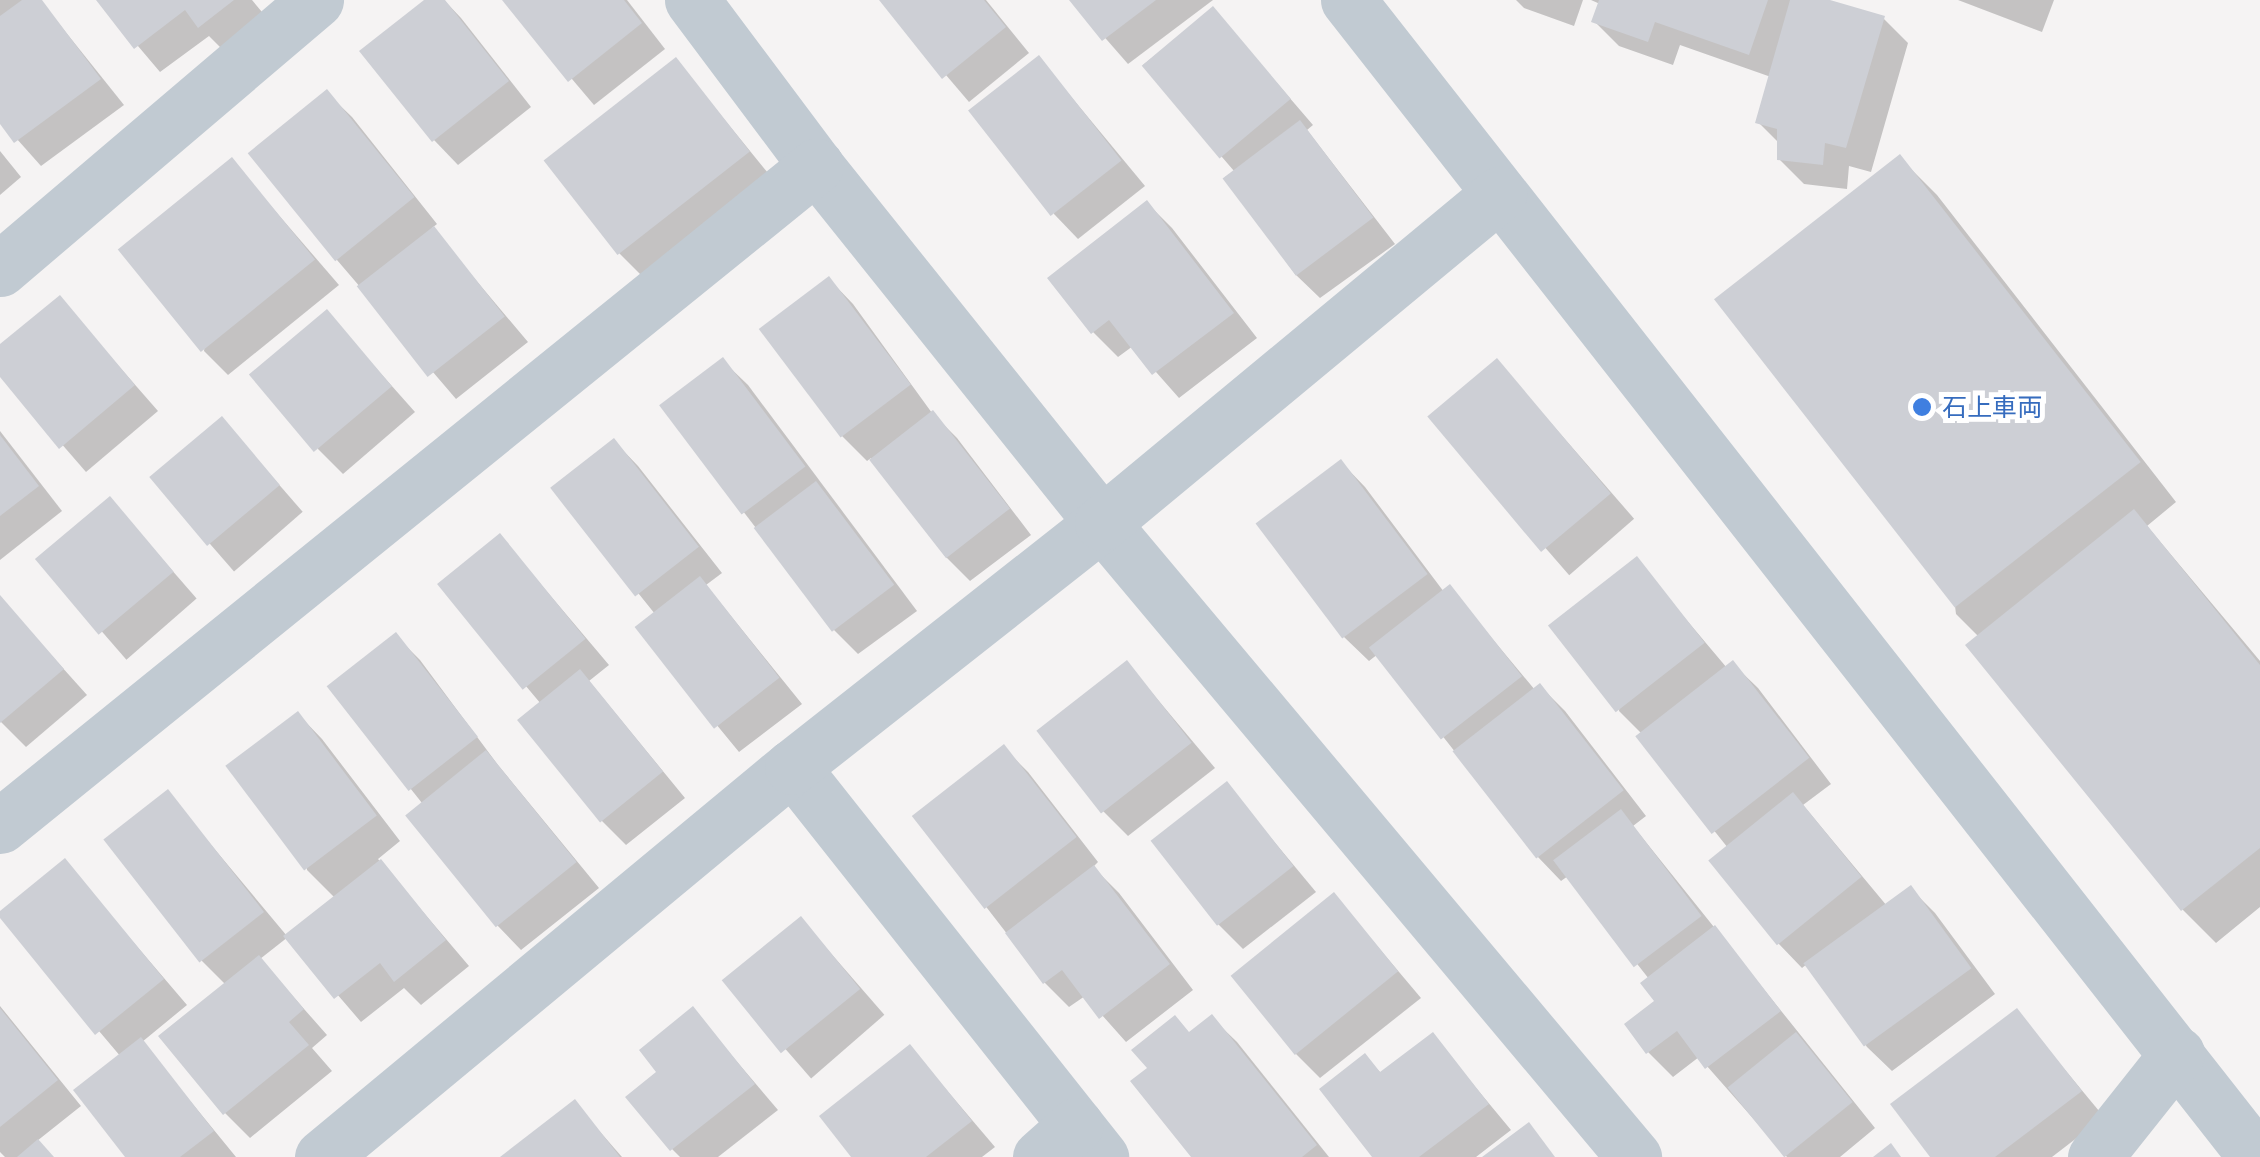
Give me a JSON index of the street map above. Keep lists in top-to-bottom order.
{
  "places": ["石上車両"]
}
